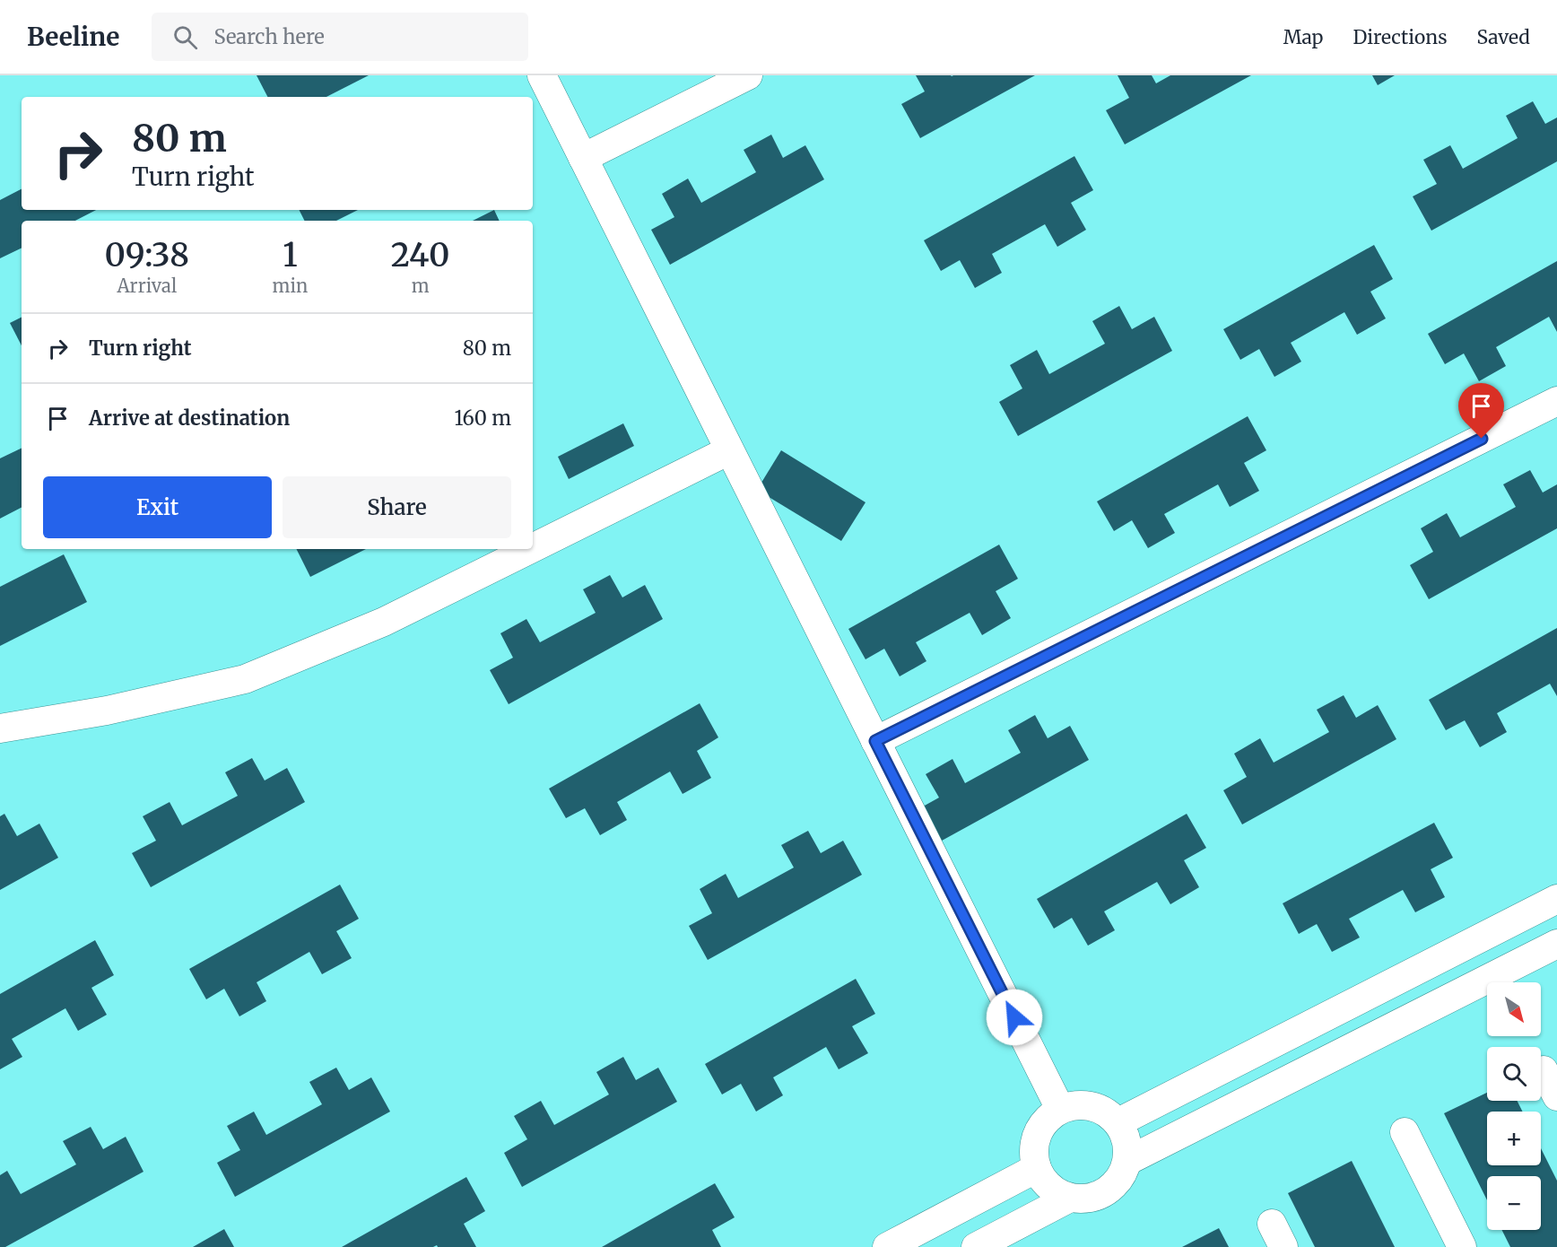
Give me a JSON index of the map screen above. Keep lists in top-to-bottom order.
{
  "north": "bottom right",
  "page": {
    "header": "Beeline",
    "search": "Search here",
    "nav": ["Map", "Directions", "Saved"],
    "turn": ["80 m", "Turn right"],
    "eta": [
      "09:38",
      "Arrival",
      "1",
      "min",
      "240",
      "m"
    ],
    "list": [
      {
        "name": "Turn right",
        "value": "80 m"
      },
      {
        "name": "Arrive at destination",
        "value": "160 m"
      }
    ],
    "buttons": ["Exit", "Share"],
    "map_buttons": ["+", "−"]
  }
}
